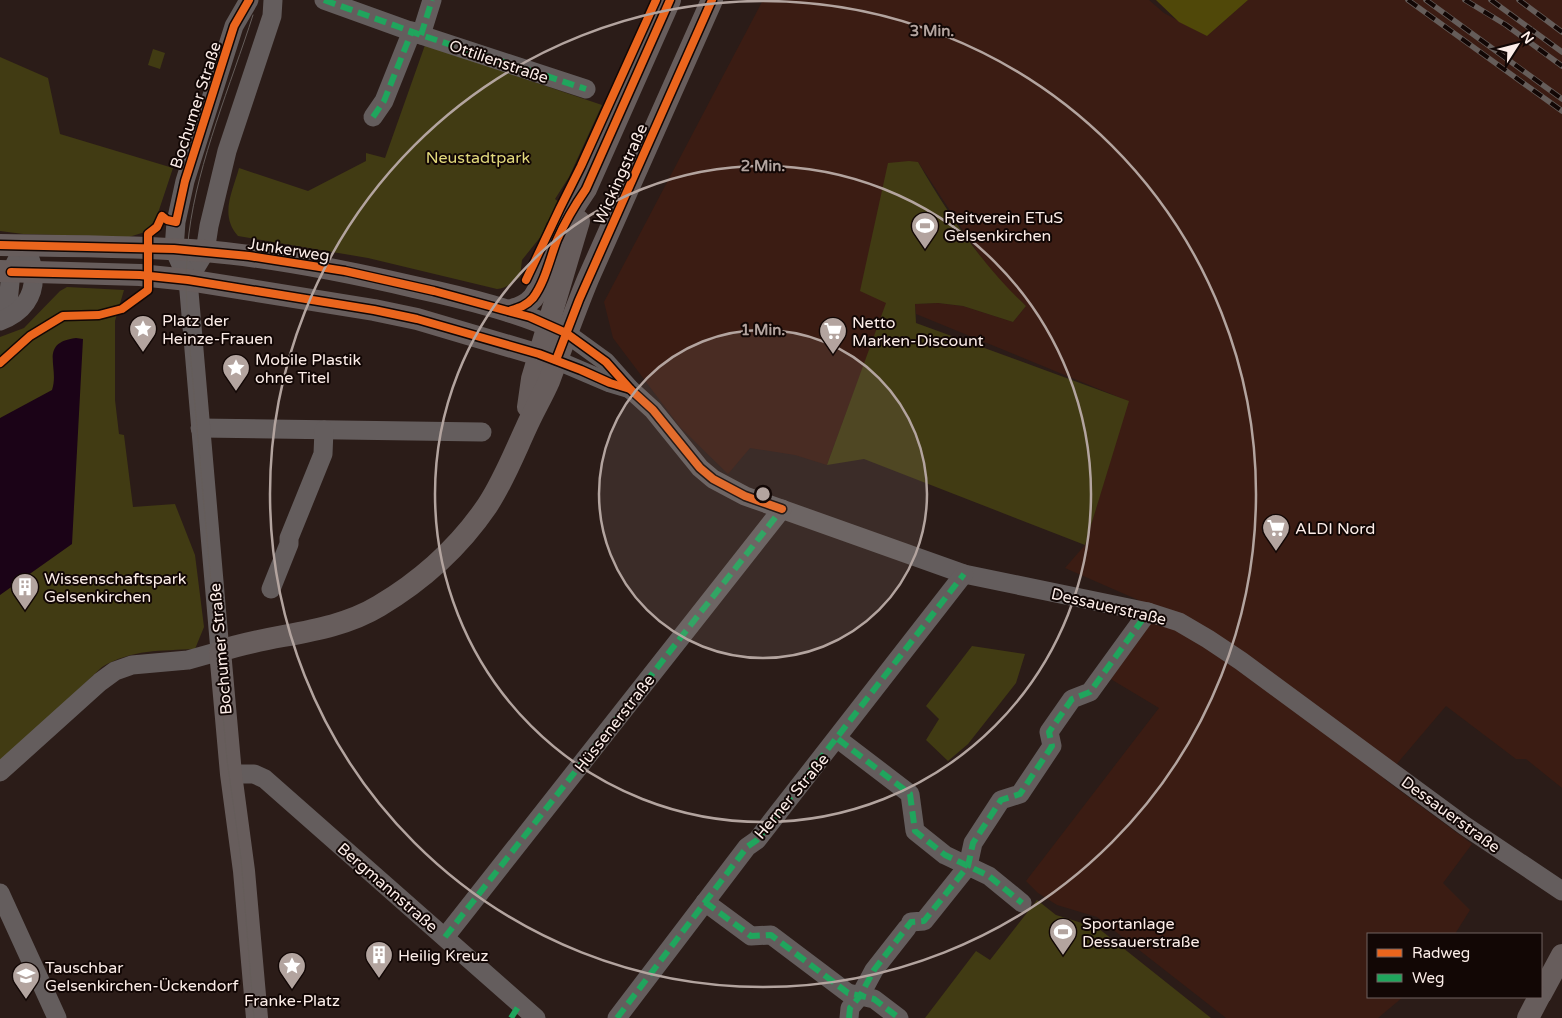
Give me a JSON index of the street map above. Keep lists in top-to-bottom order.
{
  "streets": {
    "main road": ["Bochumer Straße", "Wickingstraße", "Junkerweg"],
    "street": [
      "Ottilienstraße",
      "Dessauerstraße",
      "Hüssenerstraße",
      "Herner Straße",
      "Bergmannstraße"
    ]
  },
  "crossings": [
    ["Bochumer Straße", "Wickingstraße"],
    ["Bochumer Straße", "Junkerweg"],
    ["Bochumer Straße", "Bergmannstraße"],
    ["Wickingstraße", "Junkerweg"],
    ["Wickingstraße", "Dessauerstraße"],
    ["Junkerweg", "Dessauerstraße"],
    ["Dessauerstraße", "Hüssenerstraße"],
    ["Dessauerstraße", "Herner Straße"],
    ["Hüssenerstraße", "Bergmannstraße"]
  ],
  "parks": ["Neustadtpark"],
  "places": {
    "sports": ["Reitverein ETuS Gelsenkirchen", "Sportanlage Dessauerstraße"],
    "place": ["Platz der Heinze-Frauen", "Mobile Plastik ohne Titel", "Franke-Platz"],
    "supermarket": ["Netto Marken-Discount", "ALDI Nord"],
    "building": ["Wissenschaftspark Gelsenkirchen", "Heilig Kreuz"],
    "school or university": ["Tauschbar Gelsenkirchen-Ückendorf"]
  },
  "legend": ["Radweg", "Weg"],
  "north": "top right",
  "rings": ["3 Min.", "2 Min.", "1 Min."]
}
